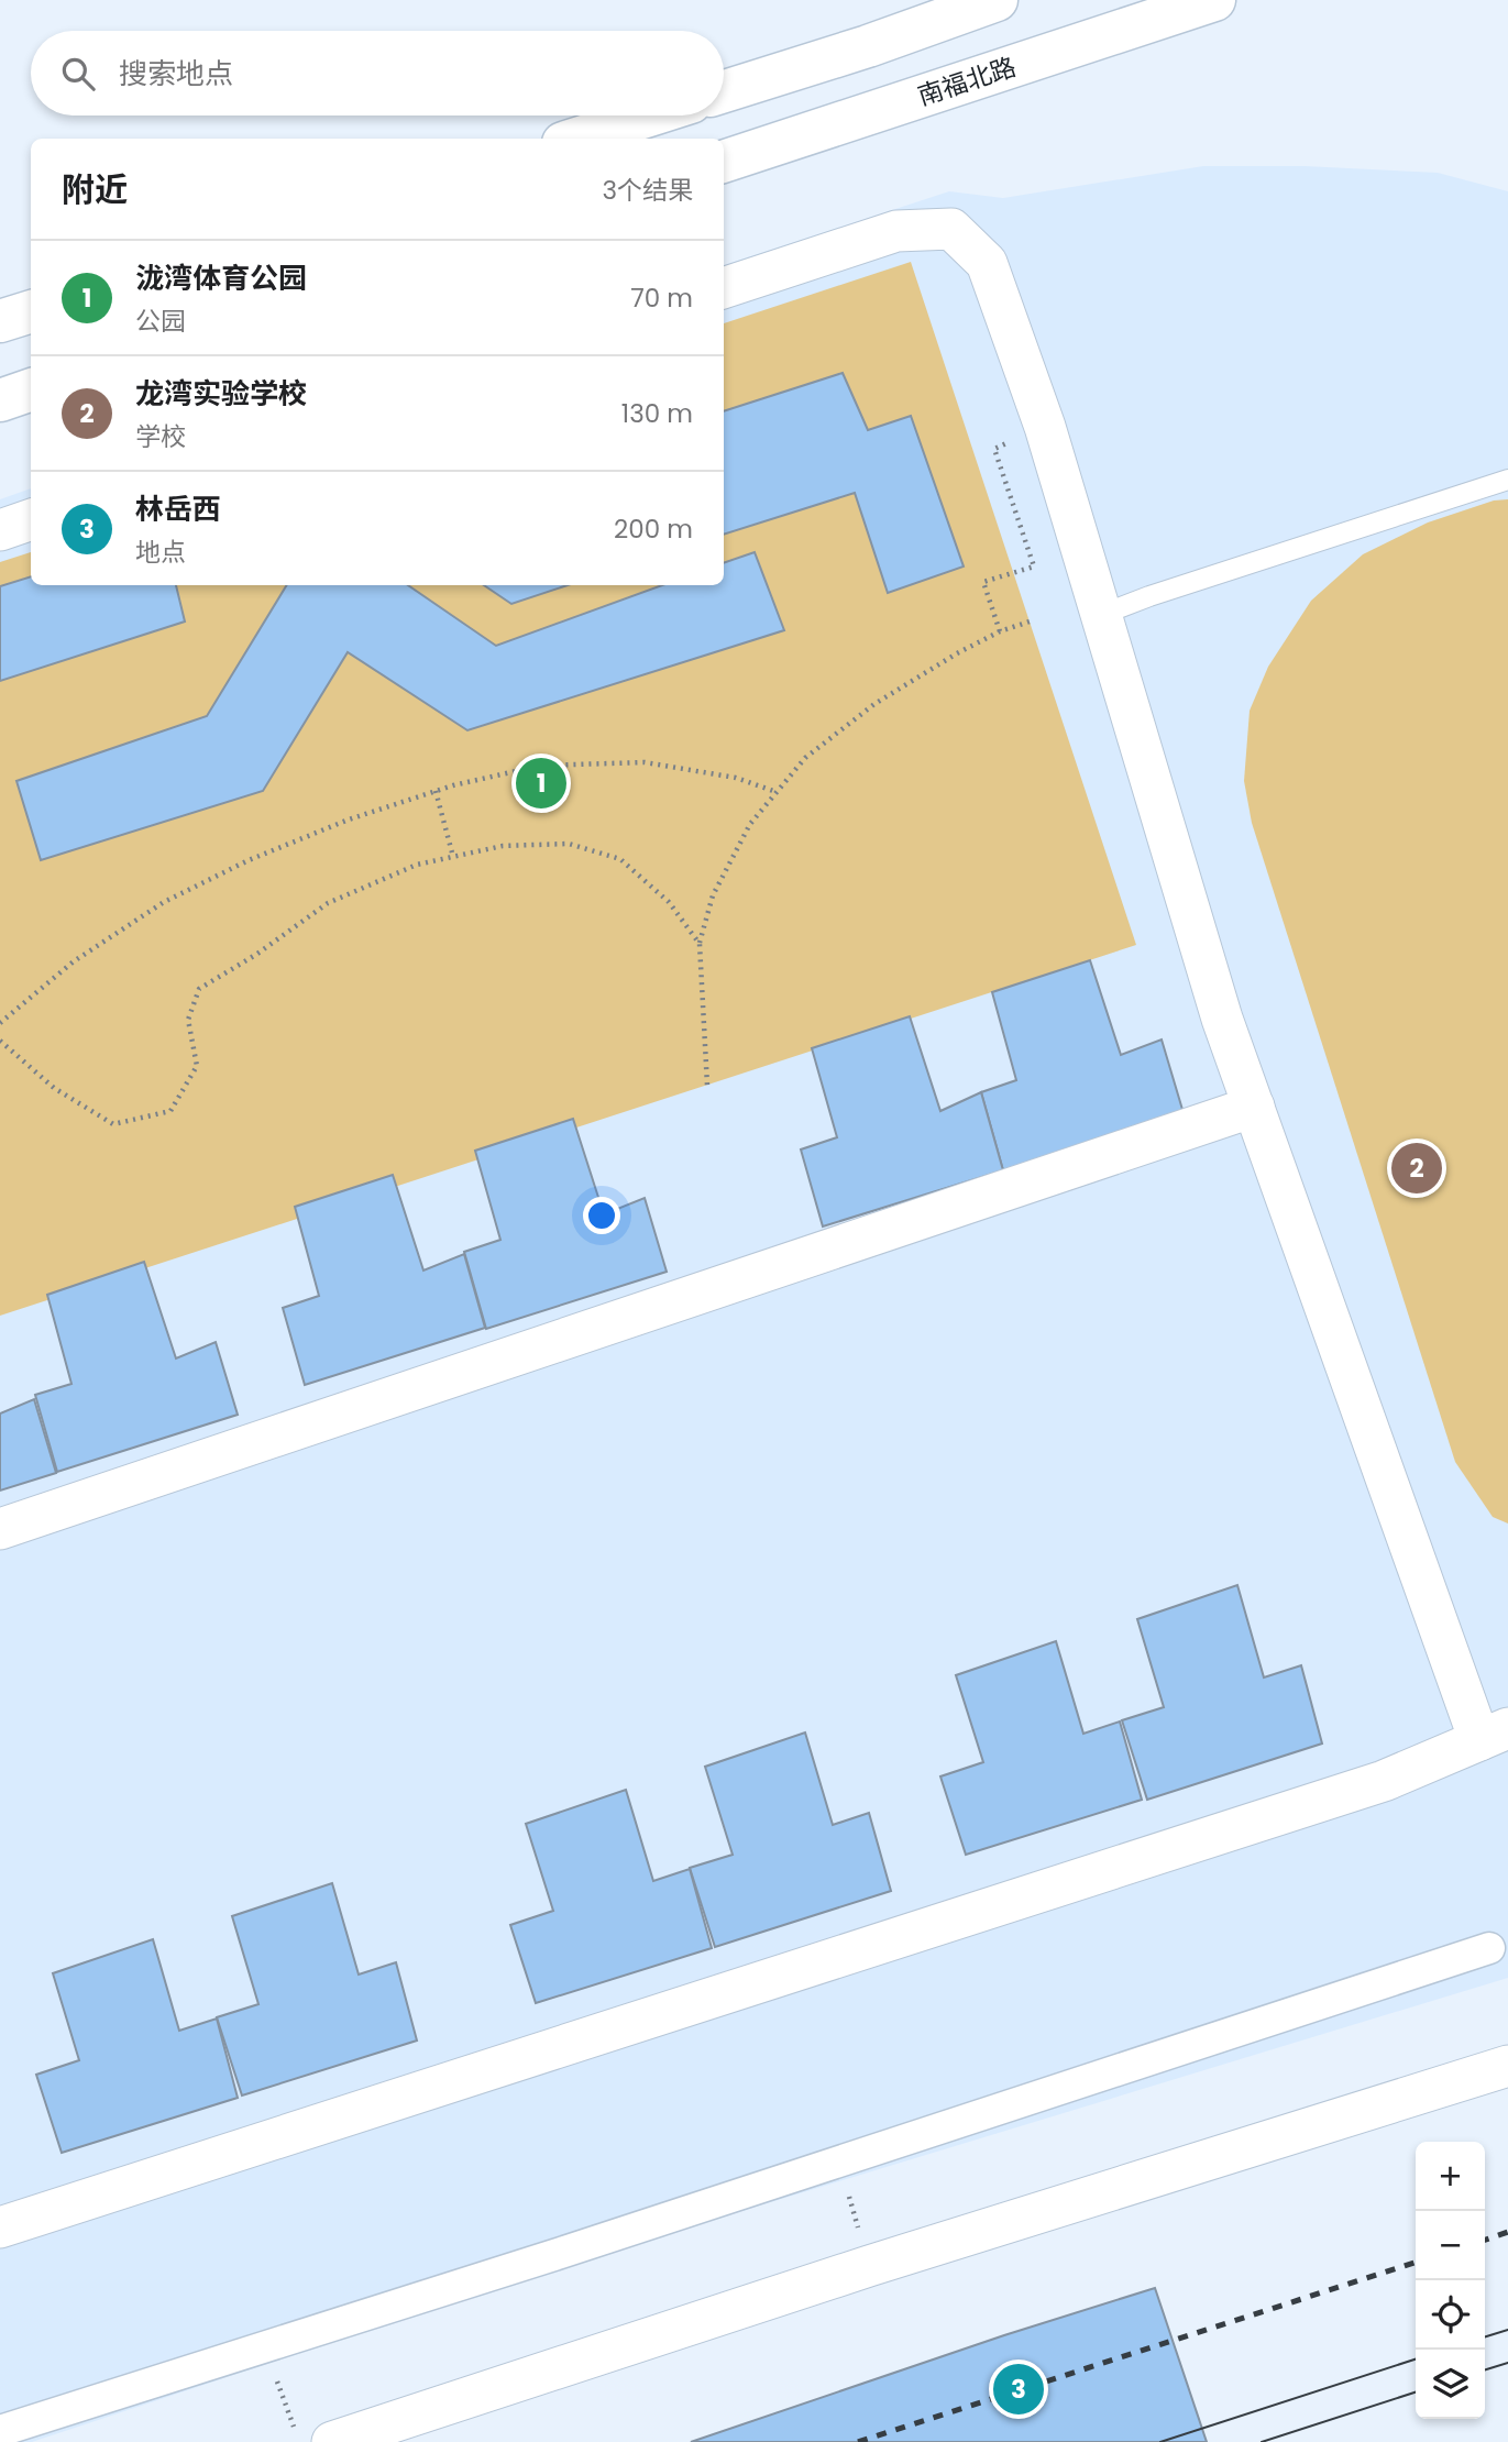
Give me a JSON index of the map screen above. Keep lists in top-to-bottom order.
{
  "streets": {
    "street": ["南福北路"]
  },
  "page": {
    "search": "搜索地点",
    "heading": ["附近", "3个结果"],
    "list": [
      {
        "mark": "1",
        "name": "泷湾体育公园",
        "note": "公园",
        "value": "70 m"
      },
      {
        "mark": "2",
        "name": "龙湾实验学校",
        "note": "学校",
        "value": "130 m"
      },
      {
        "mark": "3",
        "name": "林岳西",
        "note": "地点",
        "value": "200 m"
      }
    ],
    "pins": ["1", "2", "3"],
    "map_buttons": ["+", "−"]
  }
}
